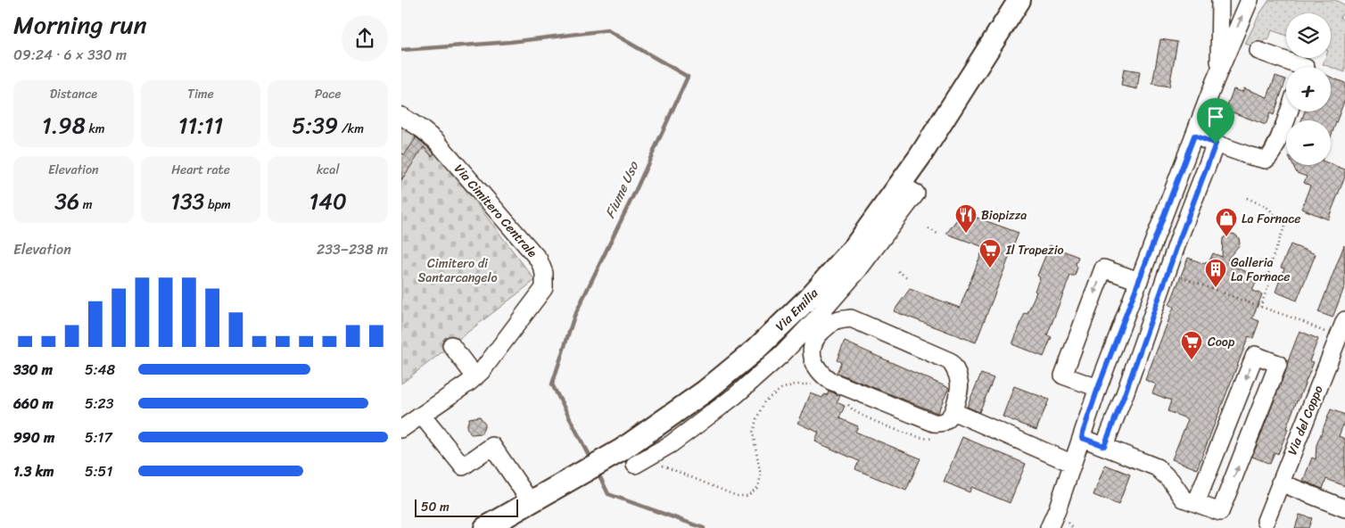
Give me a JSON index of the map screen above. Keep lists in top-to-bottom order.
{
  "streets": {
    "main road": ["Via Emilia"],
    "street": ["Via Cimitero Centrale", "Via del Coppo"]
  },
  "water": ["Fiume Uso"],
  "parks": ["Cimitero di Santarcangelo"],
  "places": {
    "restaurant": ["Biopizza"],
    "shop": ["La Fornace"],
    "supermarket": ["Il Trapezio", "Coop"],
    "building": ["Galleria La Fornace"]
  },
  "scale_bar": "50 m",
  "page": {
    "heading": ["Morning run", "09:24 · 6 × 330 m"],
    "map_buttons": ["+", "−"],
    "stats": [
      ["Distance", "1.98 km"],
      ["Time", "11:11"],
      ["Pace", "5:39 /km"],
      ["Elevation", "36 m"],
      ["Heart rate", "133 bpm"],
      ["kcal", "140"]
    ],
    "chart": ["Elevation", "233–238 m"],
    "list": [
      {
        "name": "330 m",
        "note": "5:48"
      },
      {
        "name": "660 m",
        "note": "5:23"
      },
      {
        "name": "990 m",
        "note": "5:17"
      },
      {
        "name": "1.3 km",
        "note": "5:51"
      }
    ],
    "scale": "50 m"
  }
}
